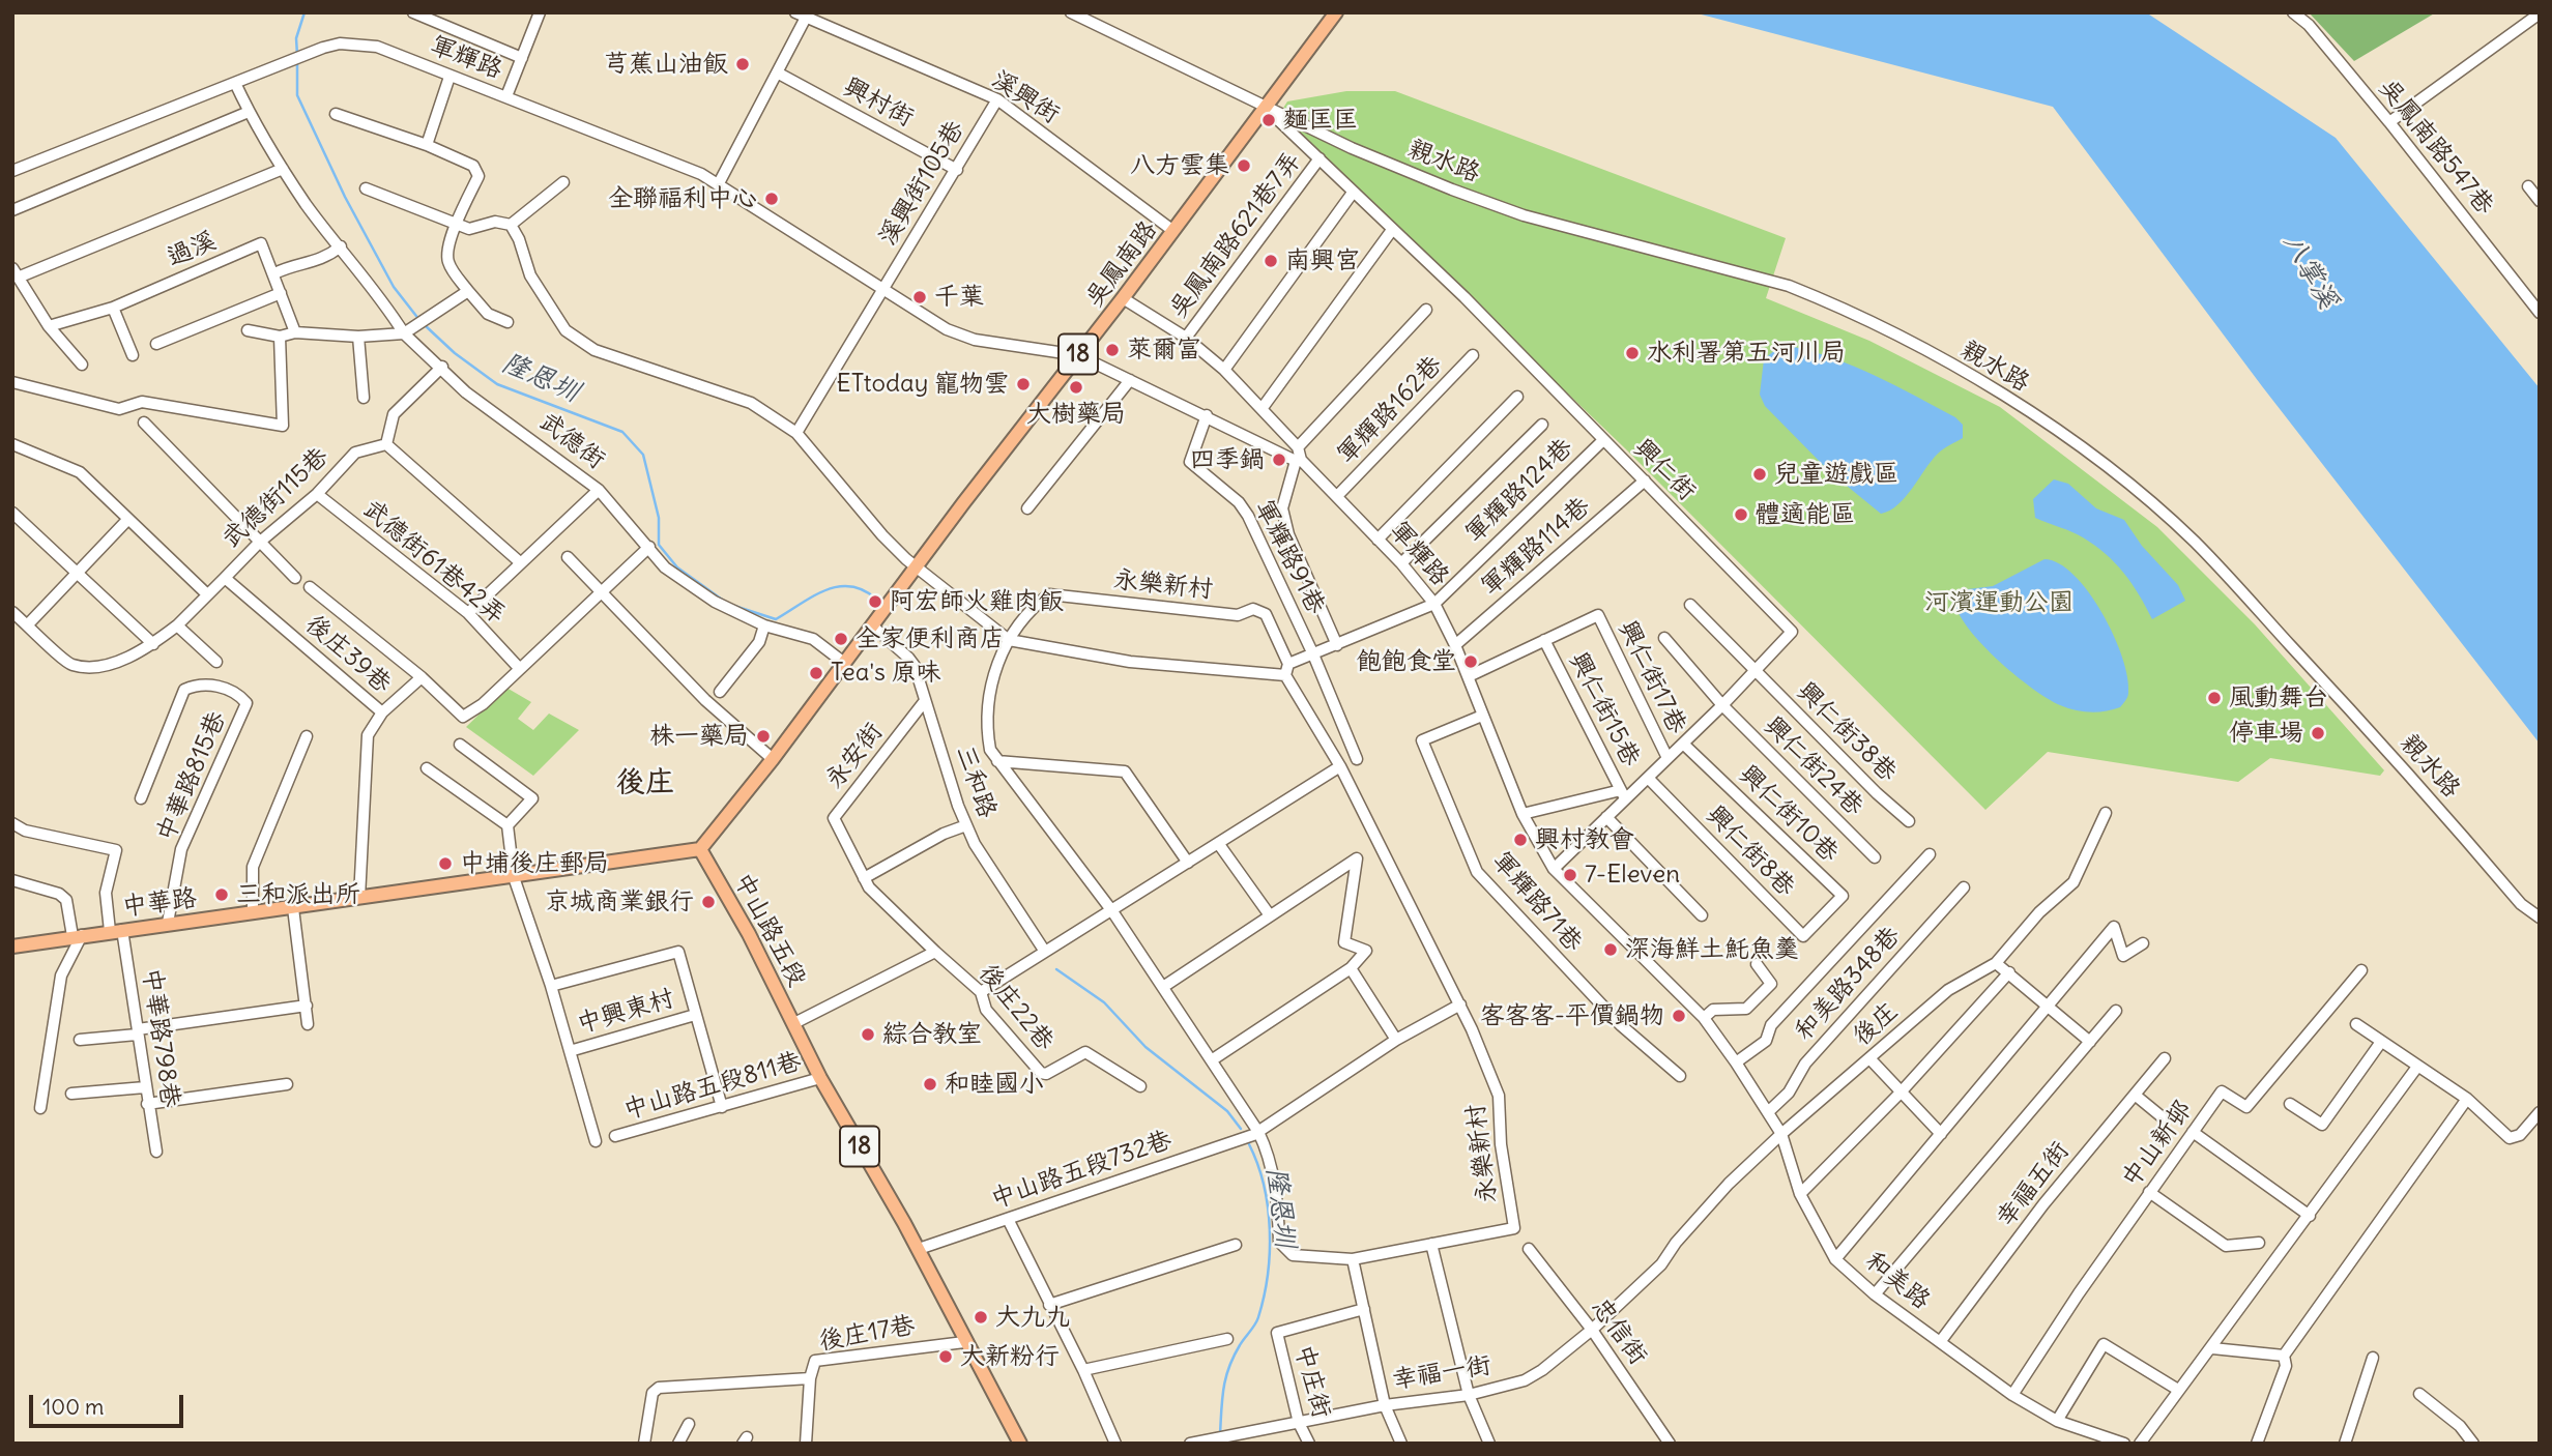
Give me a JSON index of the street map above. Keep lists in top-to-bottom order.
{
  "streets": {
    "main road": [
      "吳鳳南路",
      "18",
      "中華路",
      "中山路五段"
    ],
    "street": [
      "軍輝路",
      "溪興街",
      "興村街",
      "吳鳳南路547巷",
      "親水路",
      "溪興街105巷",
      "吳鳳南路621巷7弄",
      "過溪",
      "軍輝路162巷",
      "武德街",
      "興仁街",
      "軍輝路124巷",
      "武德街115巷",
      "軍輝路114巷",
      "軍輝路91巷",
      "武德街61巷42弄",
      "永樂新村",
      "後庄39巷",
      "興仁街17巷",
      "興仁街15巷",
      "興仁街38巷",
      "永安街",
      "興仁街24巷",
      "中華路815巷",
      "三和路",
      "興仁街10巷",
      "興仁街8巷",
      "軍輝路71巷",
      "和美路348巷",
      "後庄22巷",
      "中興東村",
      "後庄",
      "中華路798巷",
      "中山路五段811巷",
      "中山新邨",
      "中山路五段732巷",
      "幸福五街",
      "和美路",
      "忠信街",
      "後庄17巷",
      "幸福一街",
      "中庄街"
    ]
  },
  "crossings": [
    ["軍輝路", "溪興街105巷"],
    ["軍輝路", "吳鳳南路"],
    ["軍輝路", "軍輝路162巷"],
    ["軍輝路", "武德街"],
    ["軍輝路", "興仁街"],
    ["軍輝路", "軍輝路124巷"],
    ["軍輝路", "軍輝路114巷"],
    ["軍輝路", "軍輝路91巷"],
    ["軍輝路", "軍輝路71巷"],
    ["軍輝路", "和美路348巷"],
    ["軍輝路", "和美路"],
    ["溪興街", "溪興街105巷"],
    ["溪興街", "吳鳳南路"],
    ["興村街", "溪興街105巷"],
    ["親水路", "吳鳳南路"],
    ["親水路", "18"],
    ["親水路", "興仁街"],
    ["吳鳳南路621巷7弄", "興仁街"],
    ["過溪", "武德街"],
    ["吳鳳南路", "18"],
    ["吳鳳南路", "興仁街"],
    ["18", "武德街"],
    ["18", "興仁街"],
    ["18", "三和路"],
    ["18", "中華路"],
    ["18", "中山路五段"],
    ["興仁街", "軍輝路124巷"],
    ["興仁街", "軍輝路114巷"],
    ["興仁街", "興仁街17巷"],
    ["興仁街", "興仁街15巷"],
    ["興仁街", "興仁街38巷"],
    ["興仁街", "興仁街24巷"],
    ["興仁街", "興仁街10巷"],
    ["興仁街", "興仁街8巷"],
    ["軍輝路124巷", "軍輝路91巷"],
    ["武德街115巷", "武德街61巷42弄"],
    ["武德街115巷", "後庄39巷"],
    ["軍輝路91巷", "永樂新村"],
    ["武德街61巷42弄", "後庄39巷"],
    ["永樂新村", "中山路五段732巷"],
    ["後庄39巷", "中華路"],
    ["興仁街17巷", "興仁街15巷"],
    ["永安街", "三和路"],
    ["永安街", "後庄22巷"],
    ["中華路815巷", "中華路"],
    ["興仁街10巷", "興仁街8巷"],
    ["中華路", "中山路五段"],
    ["中華路", "中興東村"],
    ["中華路", "中華路798巷"],
    ["中山路五段", "中山路五段811巷"],
    ["中山路五段", "中山路五段732巷"],
    ["中山路五段", "後庄17巷"],
    ["和美路348巷", "和美路"],
    ["後庄", "和美路"],
    ["後庄", "幸福一街"],
    ["中山新邨", "和美路"],
    ["幸福五街", "和美路"],
    ["忠信街", "幸福一街"],
    ["幸福一街", "中庄街"]
  ],
  "districts": ["後庄"],
  "water": ["八掌溪", "隆恩圳"],
  "parks": ["河濱運動公園"],
  "places": [
    "芎蕉山油飯",
    "麵匡匡",
    "八方雲集",
    "全聯福利中心",
    "南興宮",
    "千葉",
    "萊爾富",
    "水利署第五河川局",
    "ETtoday 寵物雲",
    "大樹藥局",
    "四季鍋",
    "兒童遊戲區",
    "體適能區",
    "阿宏師火雞肉飯",
    "全家便利商店",
    "飽飽食堂",
    "Tea's 原味",
    "風動舞台",
    "停車場",
    "株一藥局",
    "興村教會",
    "中埔後庄郵局",
    "7-Eleven",
    "三和派出所",
    "京城商業銀行",
    "深海鮮土魠魚羹",
    "客客客-平價鍋物",
    "綜合教室",
    "和睦國小",
    "大九九",
    "大新粉行"
  ],
  "scale_bar": "100 m"
}
